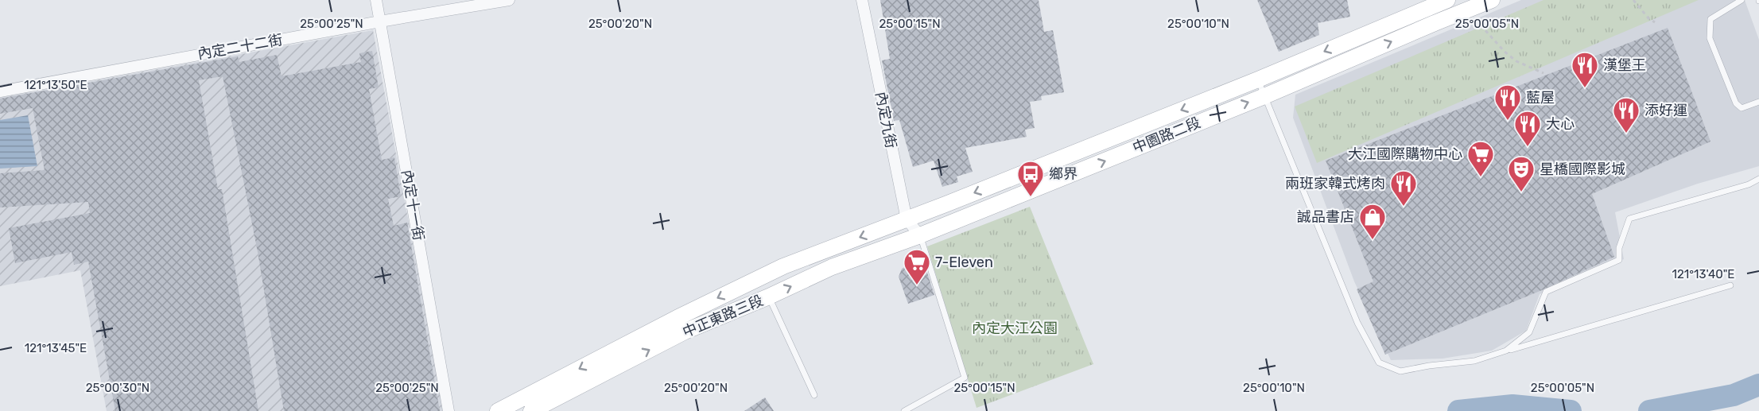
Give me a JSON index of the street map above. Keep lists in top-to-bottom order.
{
  "streets": {
    "main road": ["中園路二段", "中正東路三段"],
    "street": ["內定二十二街", "內定九街", "內定十一街"]
  },
  "crossings": [
    ["內定二十二街", "內定十一街"],
    ["內定九街", "中園路二段"],
    ["內定九街", "中正東路三段"],
    ["中園路二段", "中正東路三段"]
  ],
  "one_way": ["中正東路三段"],
  "parks": ["內定大江公園"],
  "places": {
    "restaurant": [
      "漢堡王",
      "藍屋",
      "添好運",
      "大心",
      "兩班家韓式烤肉"
    ],
    "supermarket": ["大江國際購物中心", "7-Eleven"],
    "theatre": ["星橋國際影城"],
    "bus stop": ["鄉界"],
    "shop": ["誠品書店"]
  },
  "coordinates": [
    "25°00'10\"N",
    "25°00'25\"N",
    "25°00'20\"N",
    "25°00'15\"N",
    "25°00'05\"N",
    "121°13'50\"E",
    "121°13'40\"E",
    "121°13'45\"E",
    "25°00'30\"N"
  ]
}
